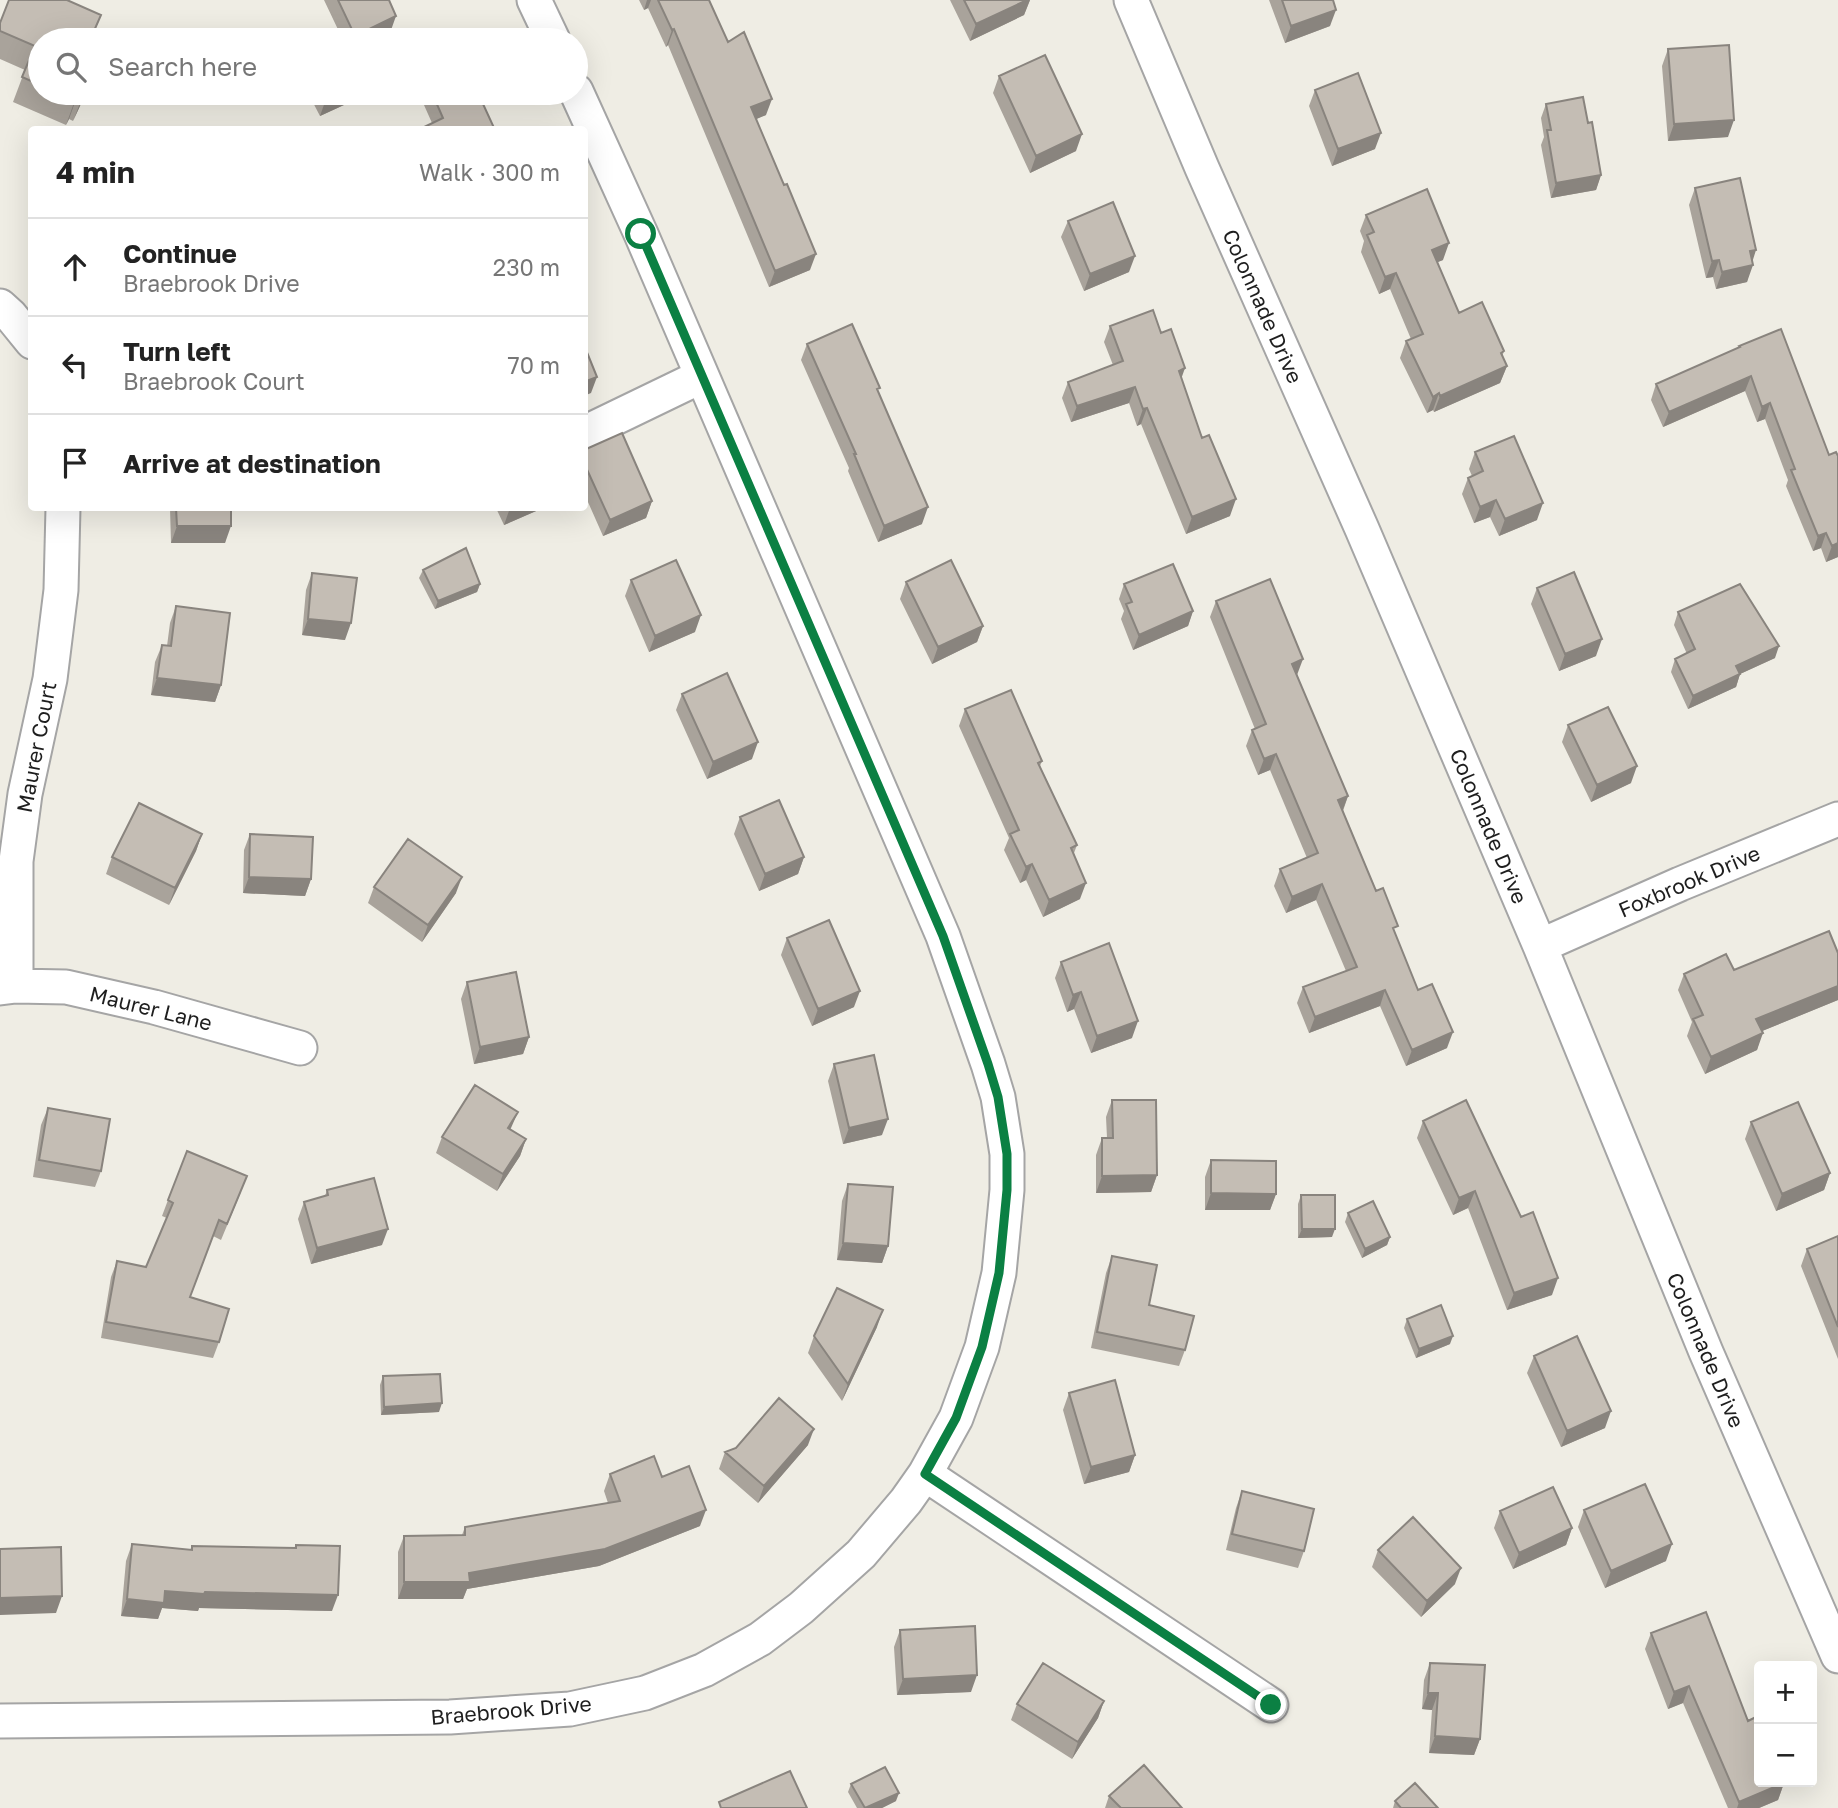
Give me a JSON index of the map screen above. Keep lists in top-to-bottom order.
{
  "streets": {
    "street": [
      "Colonnade Drive",
      "Maurer Court",
      "Foxbrook Drive",
      "Maurer Lane",
      "Braebrook Drive"
    ]
  },
  "crossings": [
    ["Colonnade Drive", "Foxbrook Drive"],
    ["Maurer Court", "Maurer Lane"]
  ],
  "page": {
    "search": "Search here",
    "heading": ["4 min", "Walk · 300 m"],
    "list": [
      ["Continue", "Braebrook Drive", "230 m"],
      ["Turn left", "Braebrook Court", "70 m"],
      "Arrive at destination"
    ],
    "map_buttons": ["+", "−"]
  }
}
